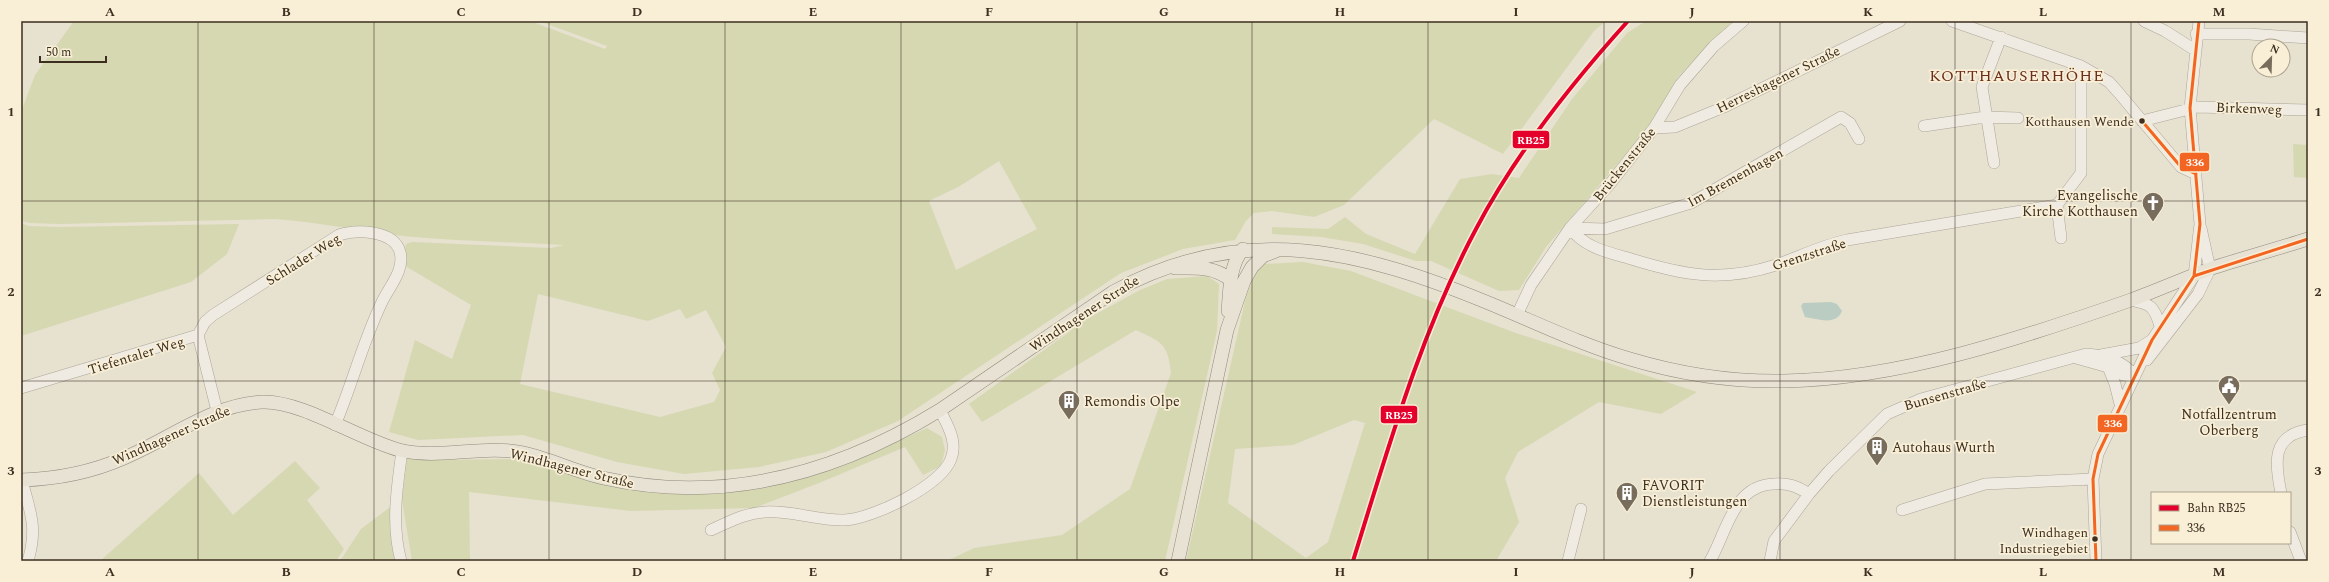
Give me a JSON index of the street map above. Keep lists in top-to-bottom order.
{
  "streets": {
    "main road": ["Windhagener Straße"],
    "street": [
      "Herreshagener Straße",
      "Birkenweg",
      "Brückenstraße",
      "Im Bremenhagen",
      "Grenzstraße",
      "Schlader Weg",
      "Tiefentaler Weg",
      "Bunsenstraße"
    ]
  },
  "crossings": [
    ["Herreshagener Straße", "Brückenstraße"],
    ["Brückenstraße", "Im Bremenhagen"],
    ["Brückenstraße", "Grenzstraße"],
    ["Im Bremenhagen", "Grenzstraße"],
    ["Schlader Weg", "Windhagener Straße"],
    ["Schlader Weg", "Tiefentaler Weg"],
    ["Windhagener Straße", "Tiefentaler Weg"]
  ],
  "districts": ["KOTTHAUSERHÖHE"],
  "places": {
    "other": ["Kotthausen Wende", "Windhagen Industriegebiet"],
    "church": ["Evangelische Kirche Kotthausen"],
    "public building": ["Notfallzentrum Oberberg"],
    "building": ["Remondis Olpe", "Autohaus Wurth", "FAVORIT Dienstleistungen"]
  },
  "lines": ["rail line RB25", "transit line 336"],
  "legend": ["Bahn RB25", "336"],
  "scale_bar": "50 m",
  "north": "top right",
  "grid": {
    "columns": [
      "A",
      "B",
      "C",
      "D",
      "E",
      "F",
      "G",
      "H",
      "I",
      "J",
      "K",
      "L",
      "M"
    ],
    "rows": ["1", "2", "3"]
  }
}
